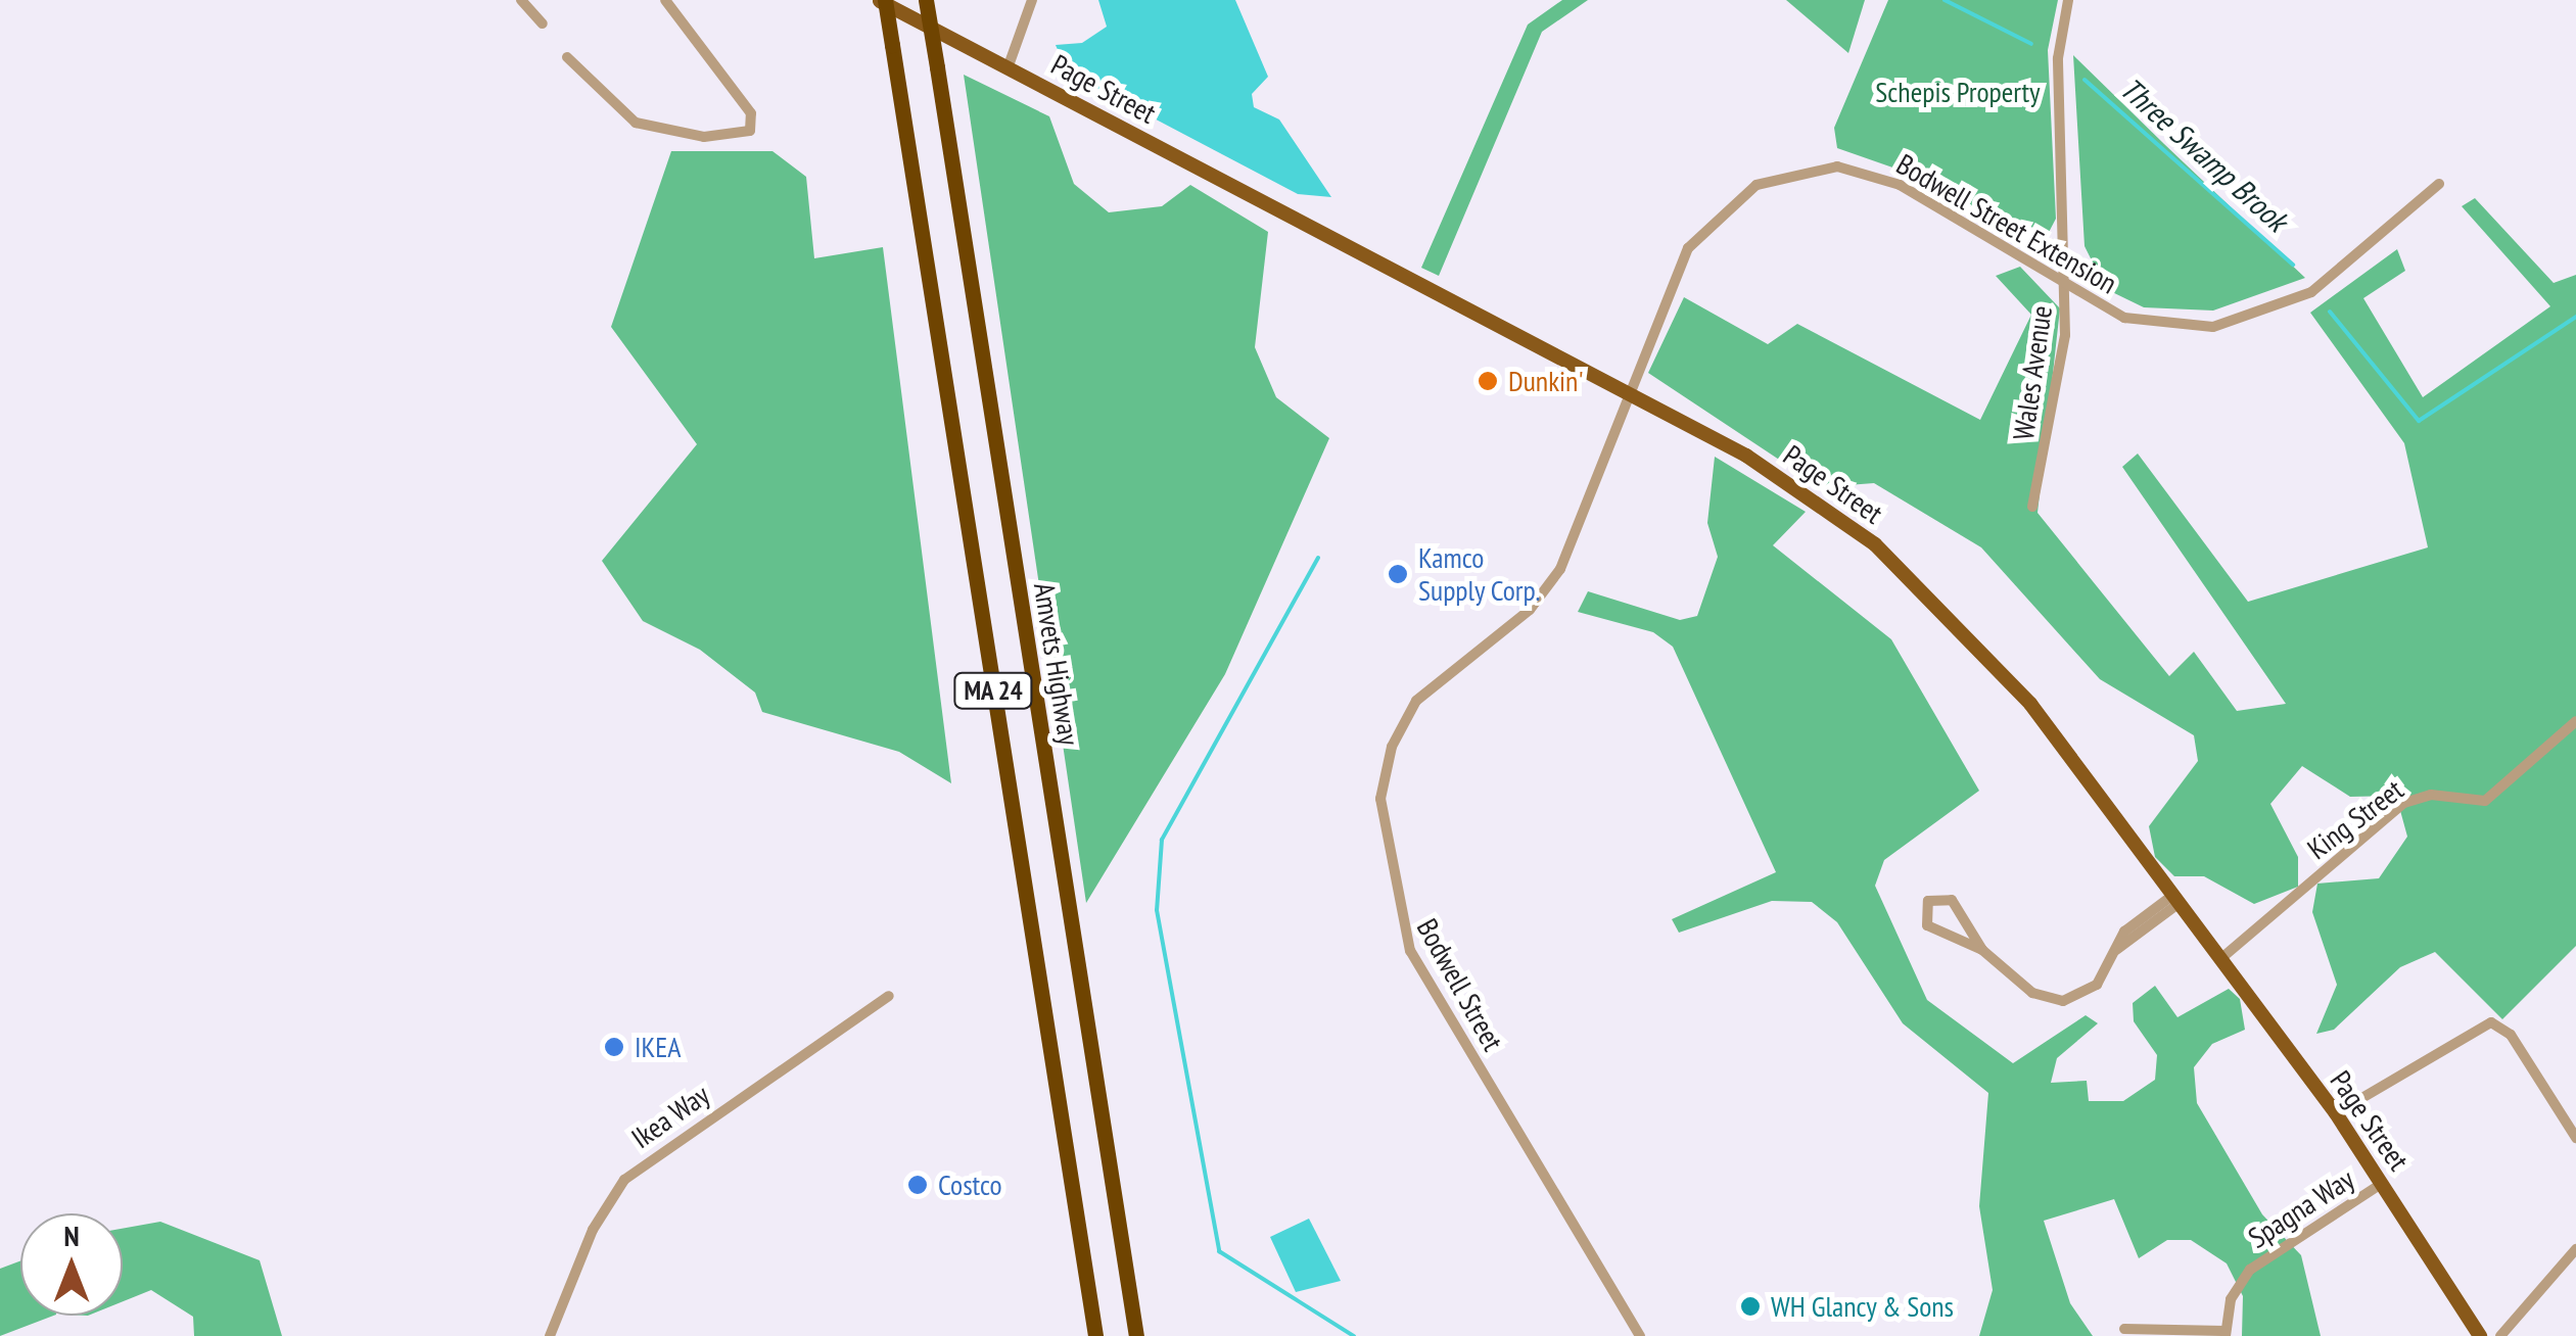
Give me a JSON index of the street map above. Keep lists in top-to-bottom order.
{
  "streets": {
    "highway": ["Amvets Highway", "MA 24"],
    "main road": ["Page Street"],
    "street": [
      "Bodwell Street Extension",
      "Wales Avenue",
      "King Street",
      "Bodwell Street",
      "Ikea Way",
      "Spagna Way"
    ]
  },
  "crossings": [
    ["Page Street", "Bodwell Street Extension"],
    ["Page Street", "MA 24"],
    ["Page Street", "King Street"],
    ["Page Street", "Bodwell Street"],
    ["Page Street", "Spagna Way"],
    ["Bodwell Street Extension", "Wales Avenue"],
    ["Bodwell Street Extension", "Bodwell Street"]
  ],
  "water": ["Three Swamp Brook"],
  "parks": ["Schepis Property"],
  "places": [
    "Dunkin'",
    "Kamco Supply Corp.",
    "IKEA",
    "Costco",
    "WH Glancy & Sons"
  ],
  "north": "top"
}
